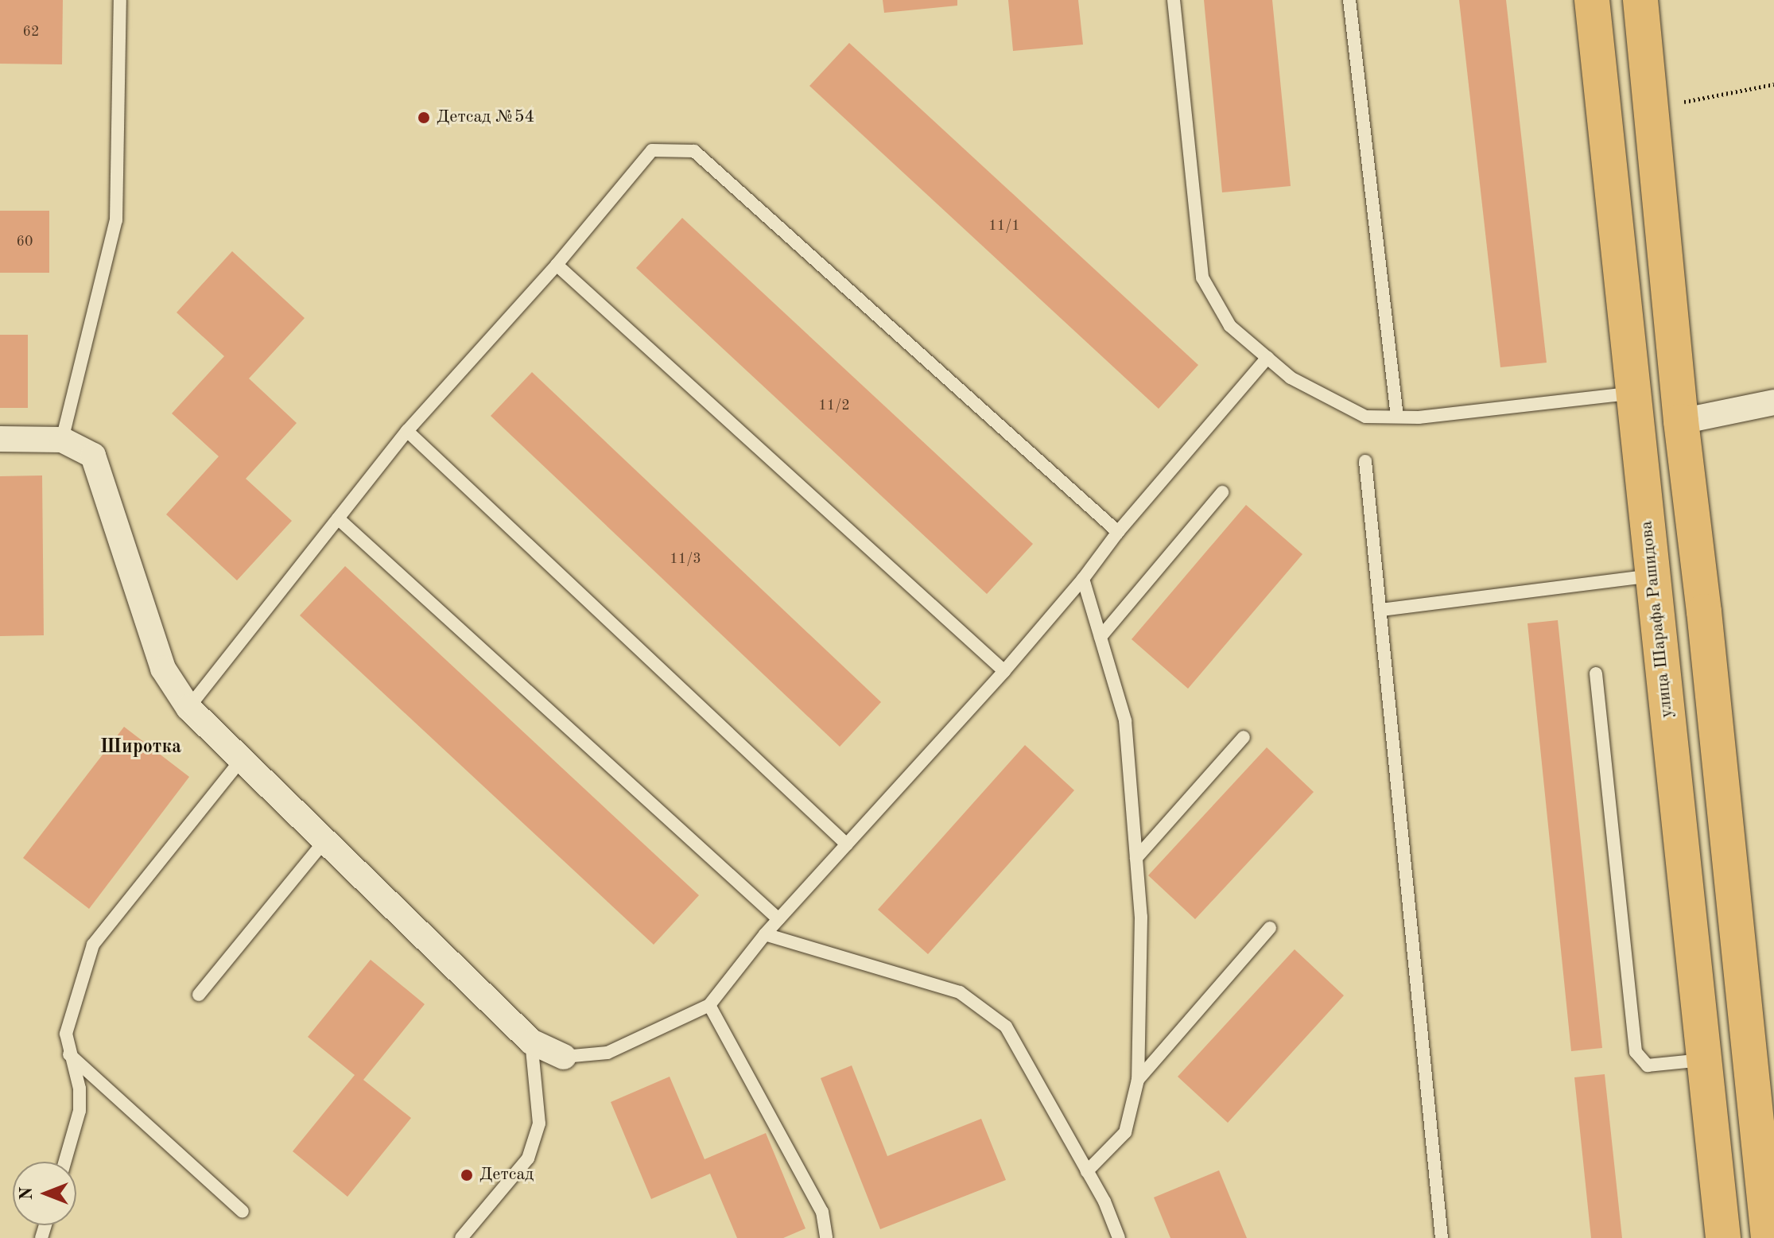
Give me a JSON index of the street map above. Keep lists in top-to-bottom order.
{
  "streets": {
    "main road": ["улица Шарафа Рашидова"]
  },
  "districts": ["Широтка"],
  "places": ["Детсад №54", "Детсад"],
  "house_numbers": [
    "62",
    "11/1",
    "60",
    "11/2",
    "11/3"
  ],
  "north": "left"
}
